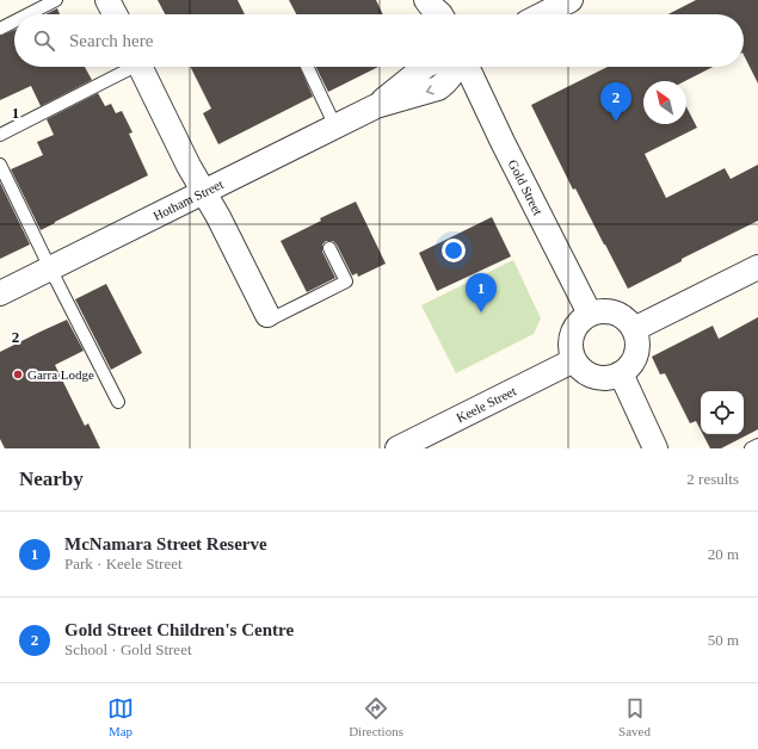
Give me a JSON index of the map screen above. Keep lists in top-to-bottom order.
{
  "streets": {
    "street": ["Gold Street", "Hotham Street", "Keele Street"]
  },
  "crossings": [
    ["Gold Street", "Keele Street"]
  ],
  "places": ["Garra Lodge"],
  "north": "top left",
  "page": {
    "search": "Search here",
    "pins": ["2", "1"],
    "heading": ["Nearby", "2 results"],
    "list": [
      {
        "mark": "1",
        "name": "McNamara Street Reserve",
        "note": "Park · Keele Street",
        "value": "20 m"
      },
      {
        "mark": "2",
        "name": "Gold Street Children's Centre",
        "note": "School · Gold Street",
        "value": "50 m"
      }
    ],
    "nav": ["Map", "Directions", "Saved"]
  },
  "grid": {
    "rows": ["1", "2"]
  }
}
